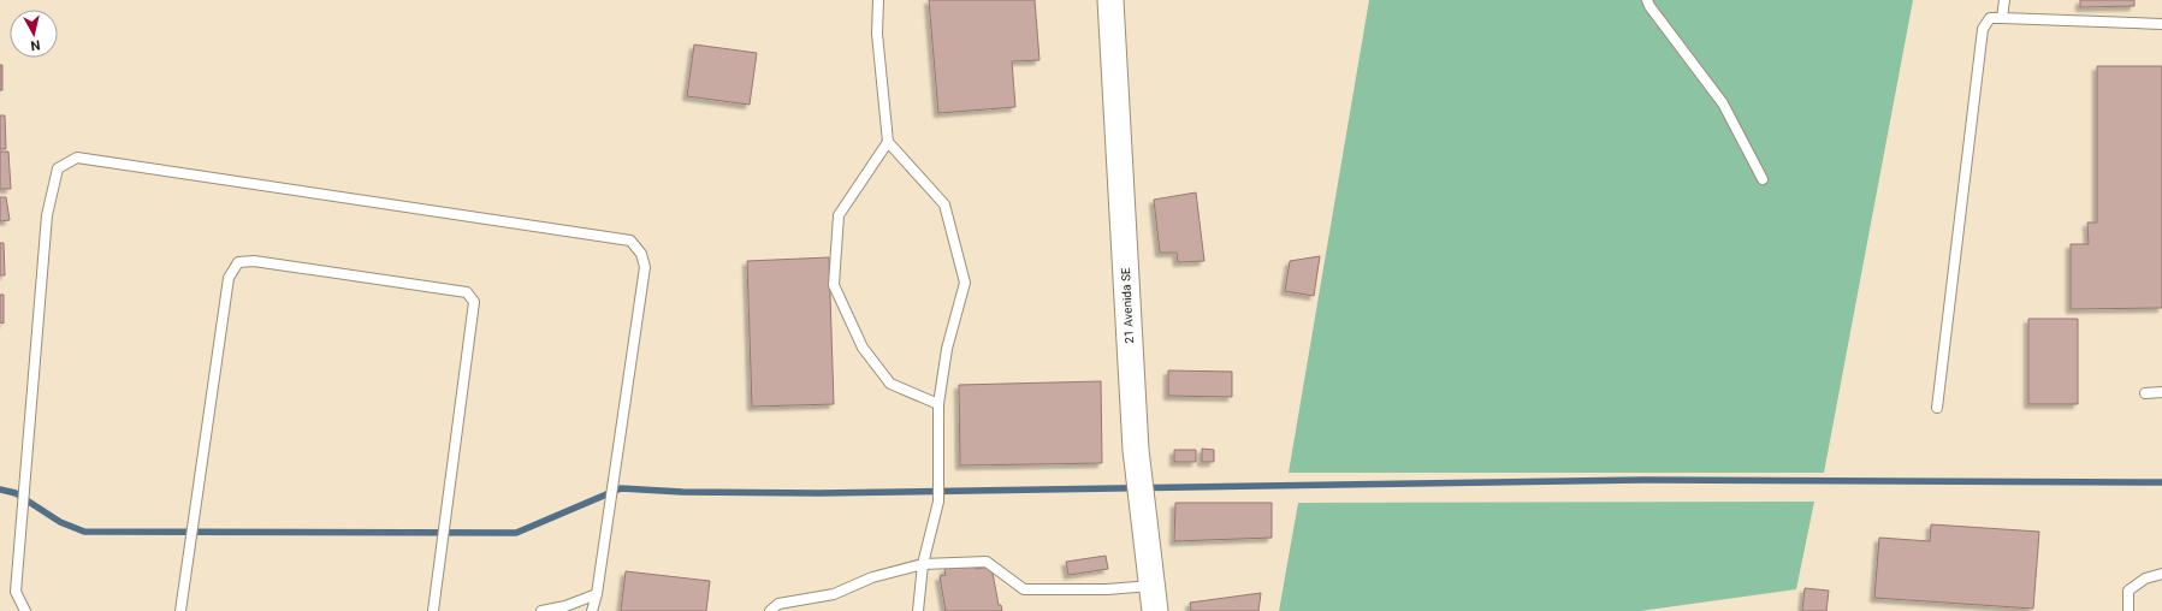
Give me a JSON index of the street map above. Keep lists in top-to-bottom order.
{
  "streets": {
    "street": ["21 Avenida SE"]
  },
  "north": "bottom"
}
